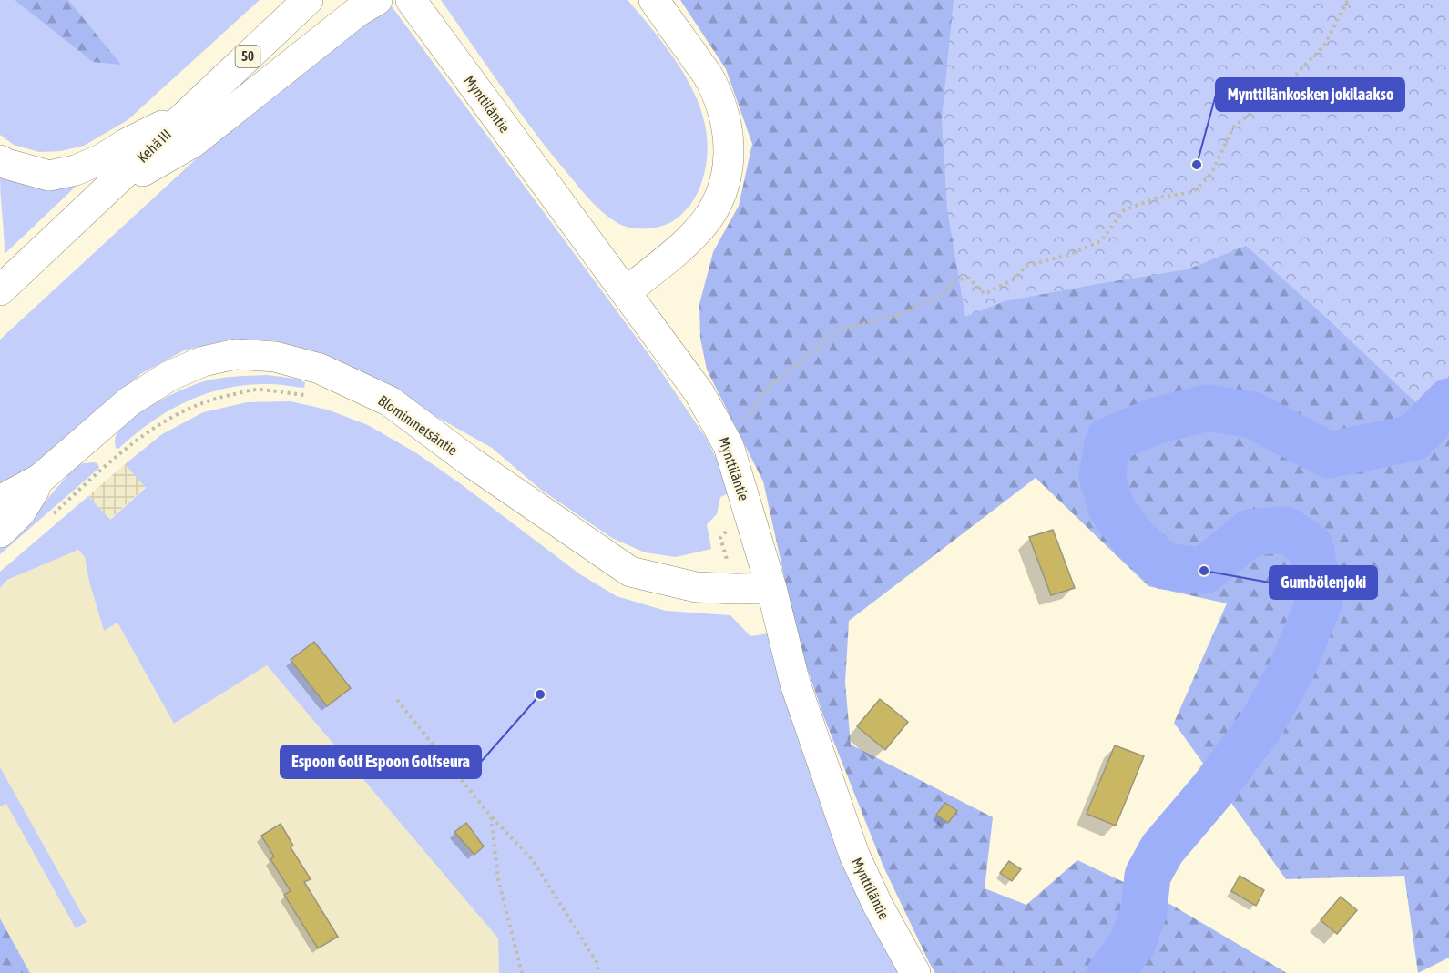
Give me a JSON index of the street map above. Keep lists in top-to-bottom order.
{
  "streets": {
    "main road": [
      "50",
      "Mynttiläntie",
      "Kehä III",
      "Blominmetsäntie"
    ]
  },
  "crossings": [
    ["Mynttiläntie", "Blominmetsäntie"]
  ],
  "places": ["Mynttilänkosken jokilaakso", "Gumbölenjoki", "Espoon Golf Espoon Golfseura"]
}
